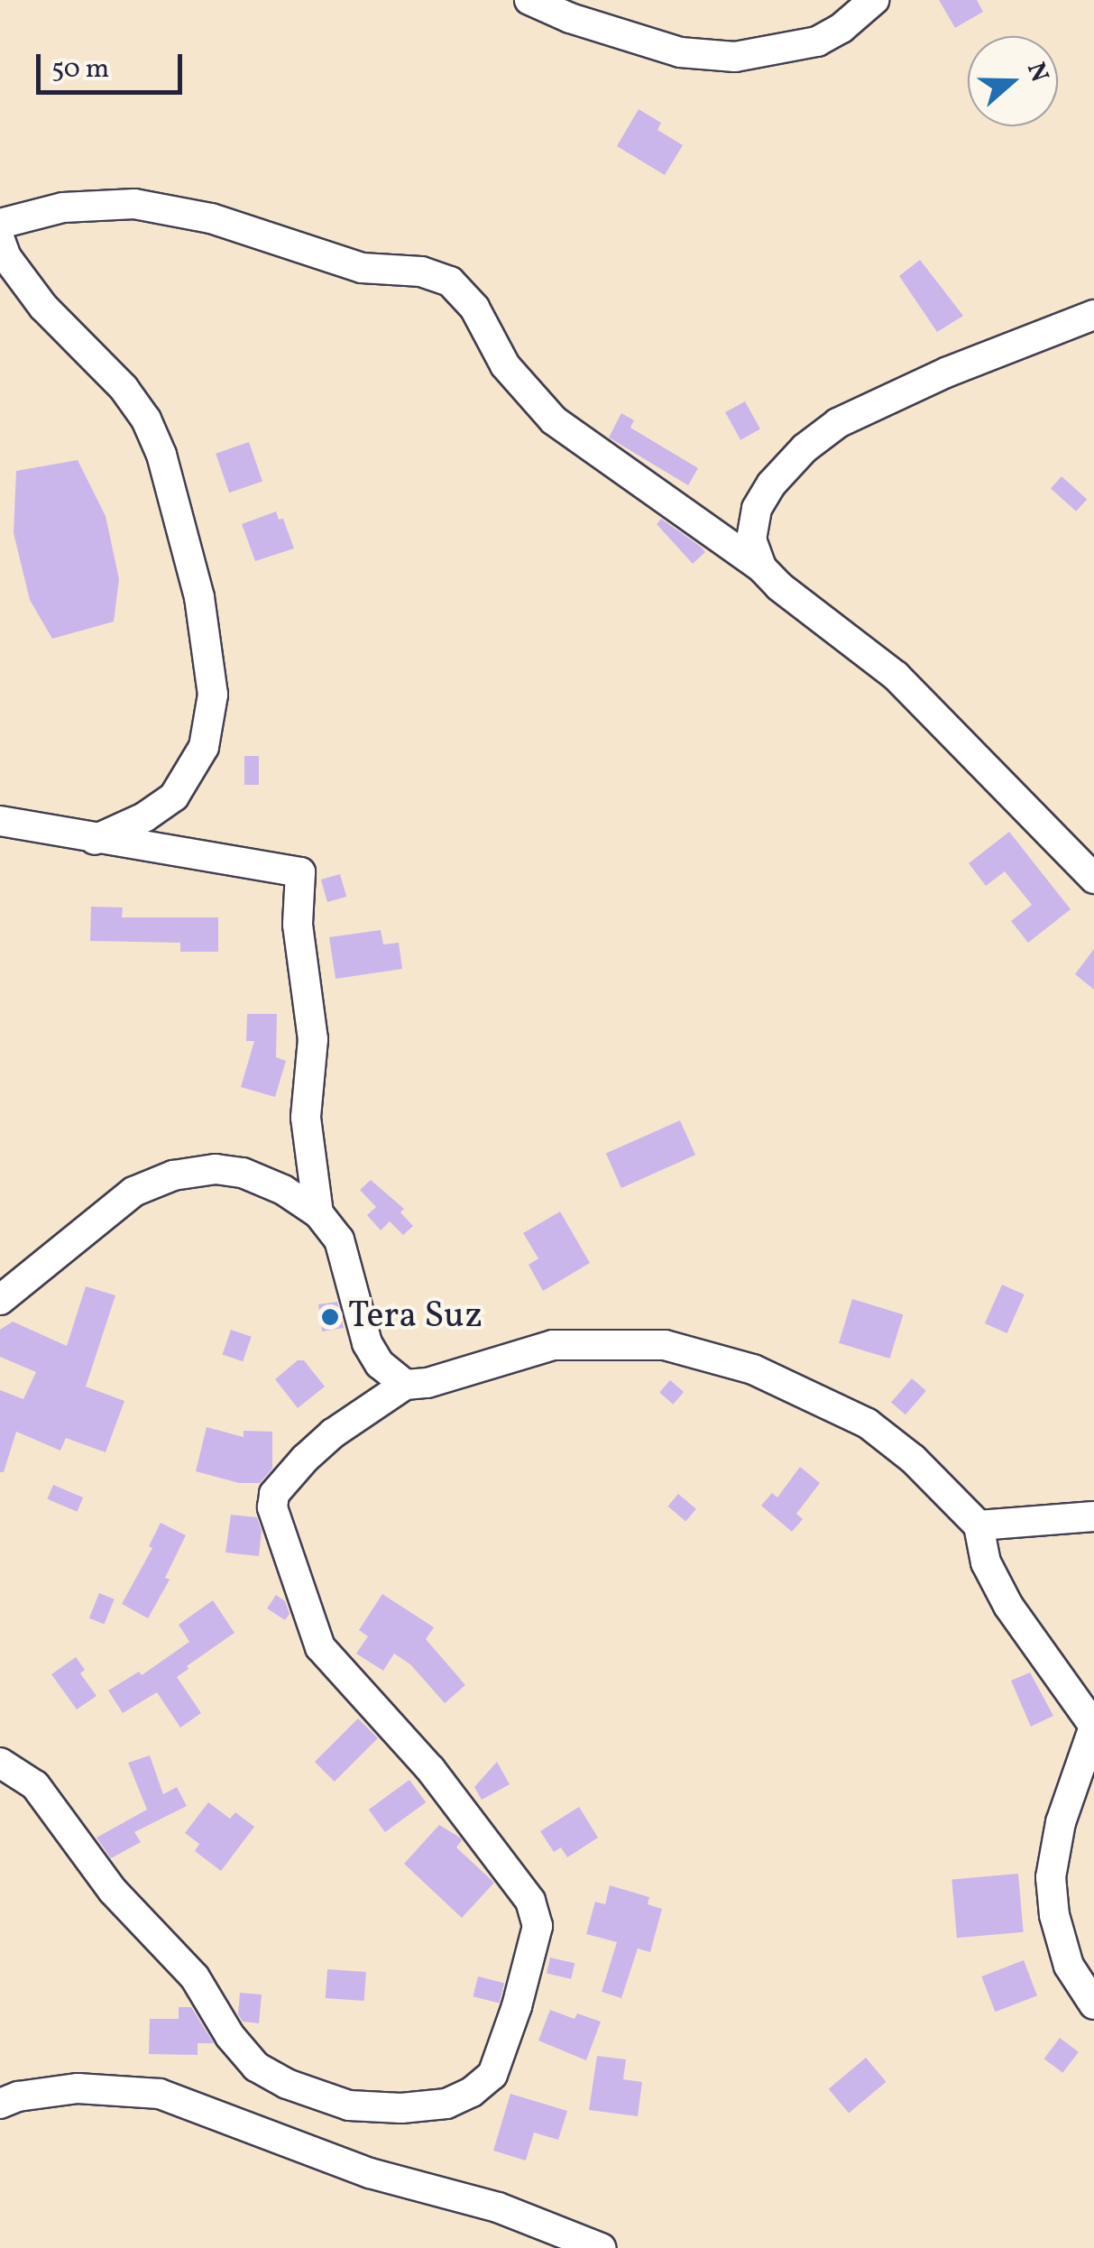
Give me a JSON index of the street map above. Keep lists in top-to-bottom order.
{
  "places": ["Tera Suz"],
  "scale_bar": "50 m",
  "north": "right"
}
